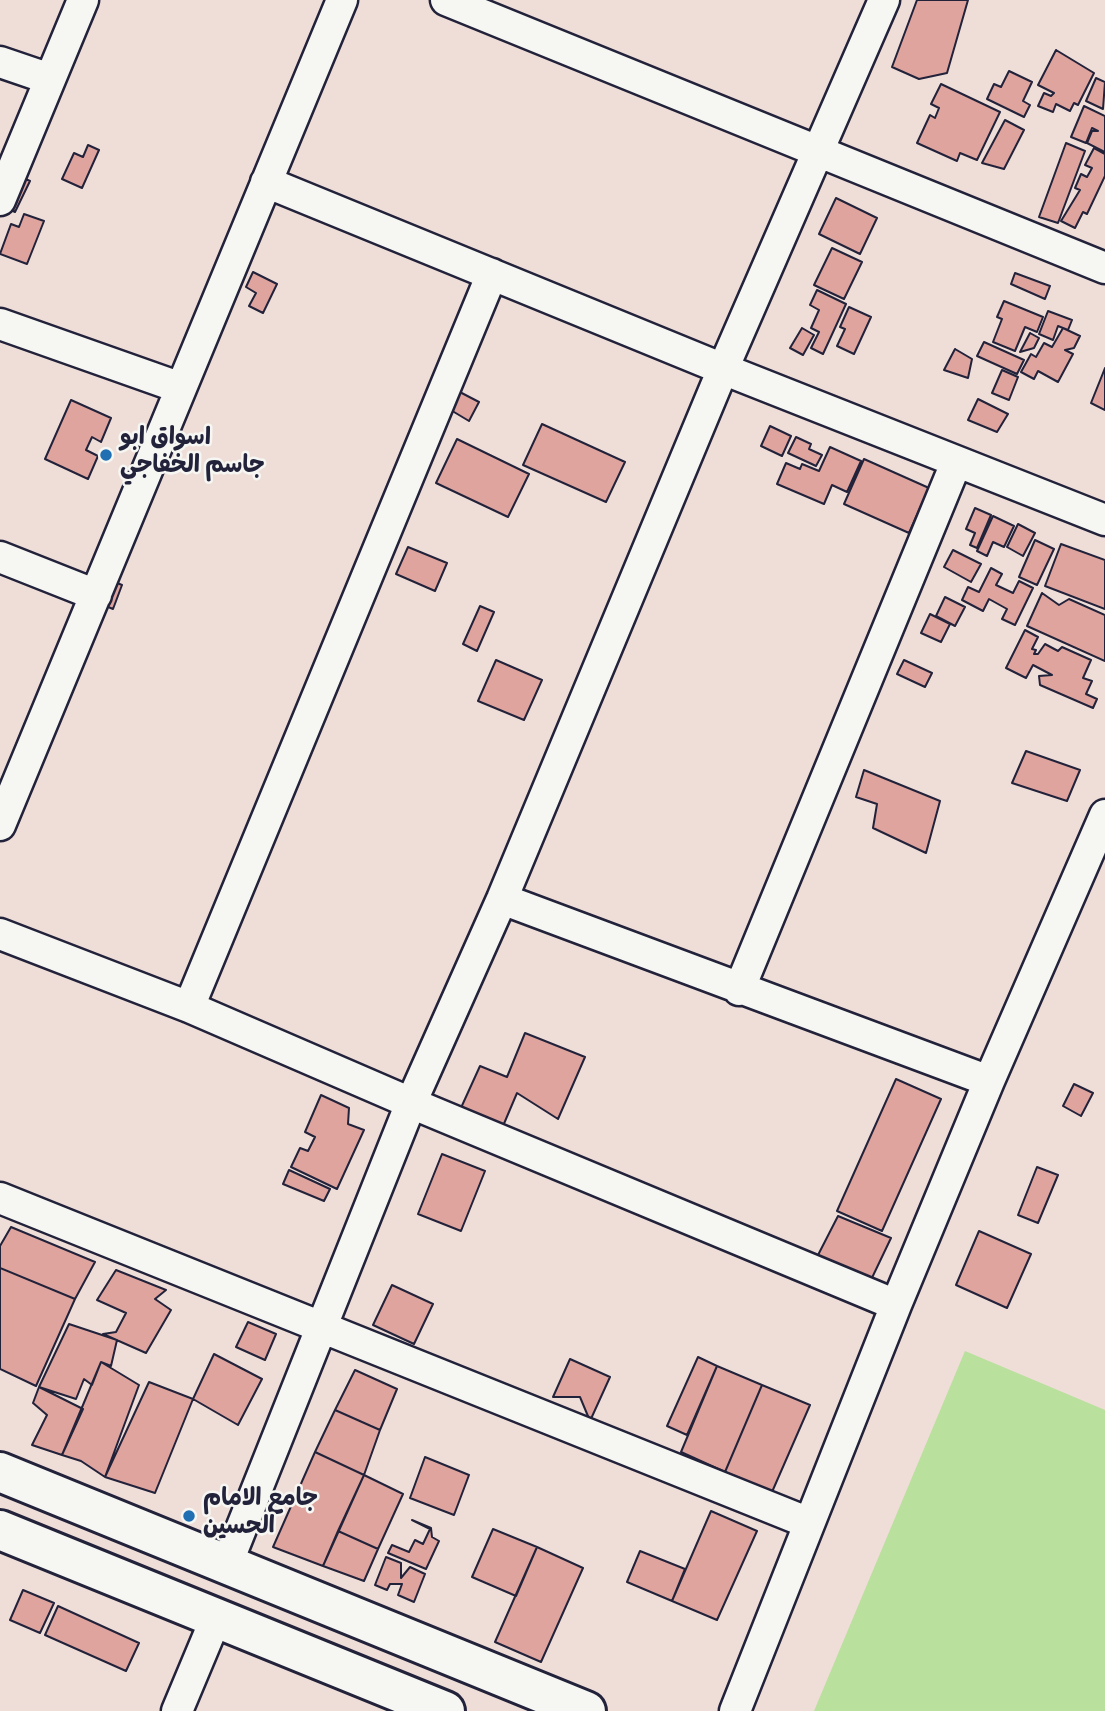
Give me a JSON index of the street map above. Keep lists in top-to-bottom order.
{
  "places": ["اسواق ابو جاسم الخفاجي", "جامع الامام الحسين"]
}
